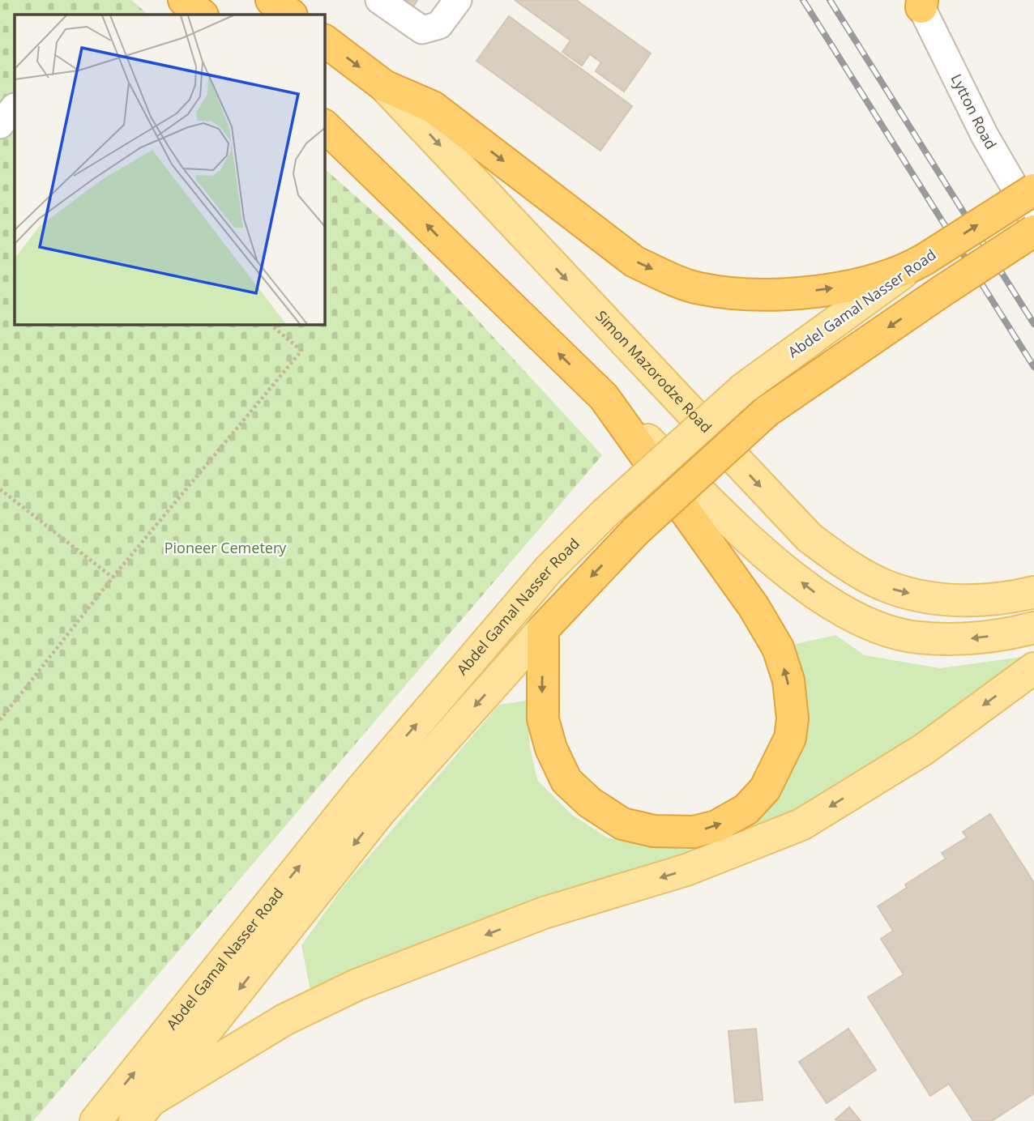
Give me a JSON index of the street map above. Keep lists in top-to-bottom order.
{
  "streets": {
    "highway": ["Abdel Gamal Nasser Road", "Simon Mazorodze Road"],
    "street": ["Lytton Road"]
  },
  "parks": ["Pioneer Cemetery"]
}
